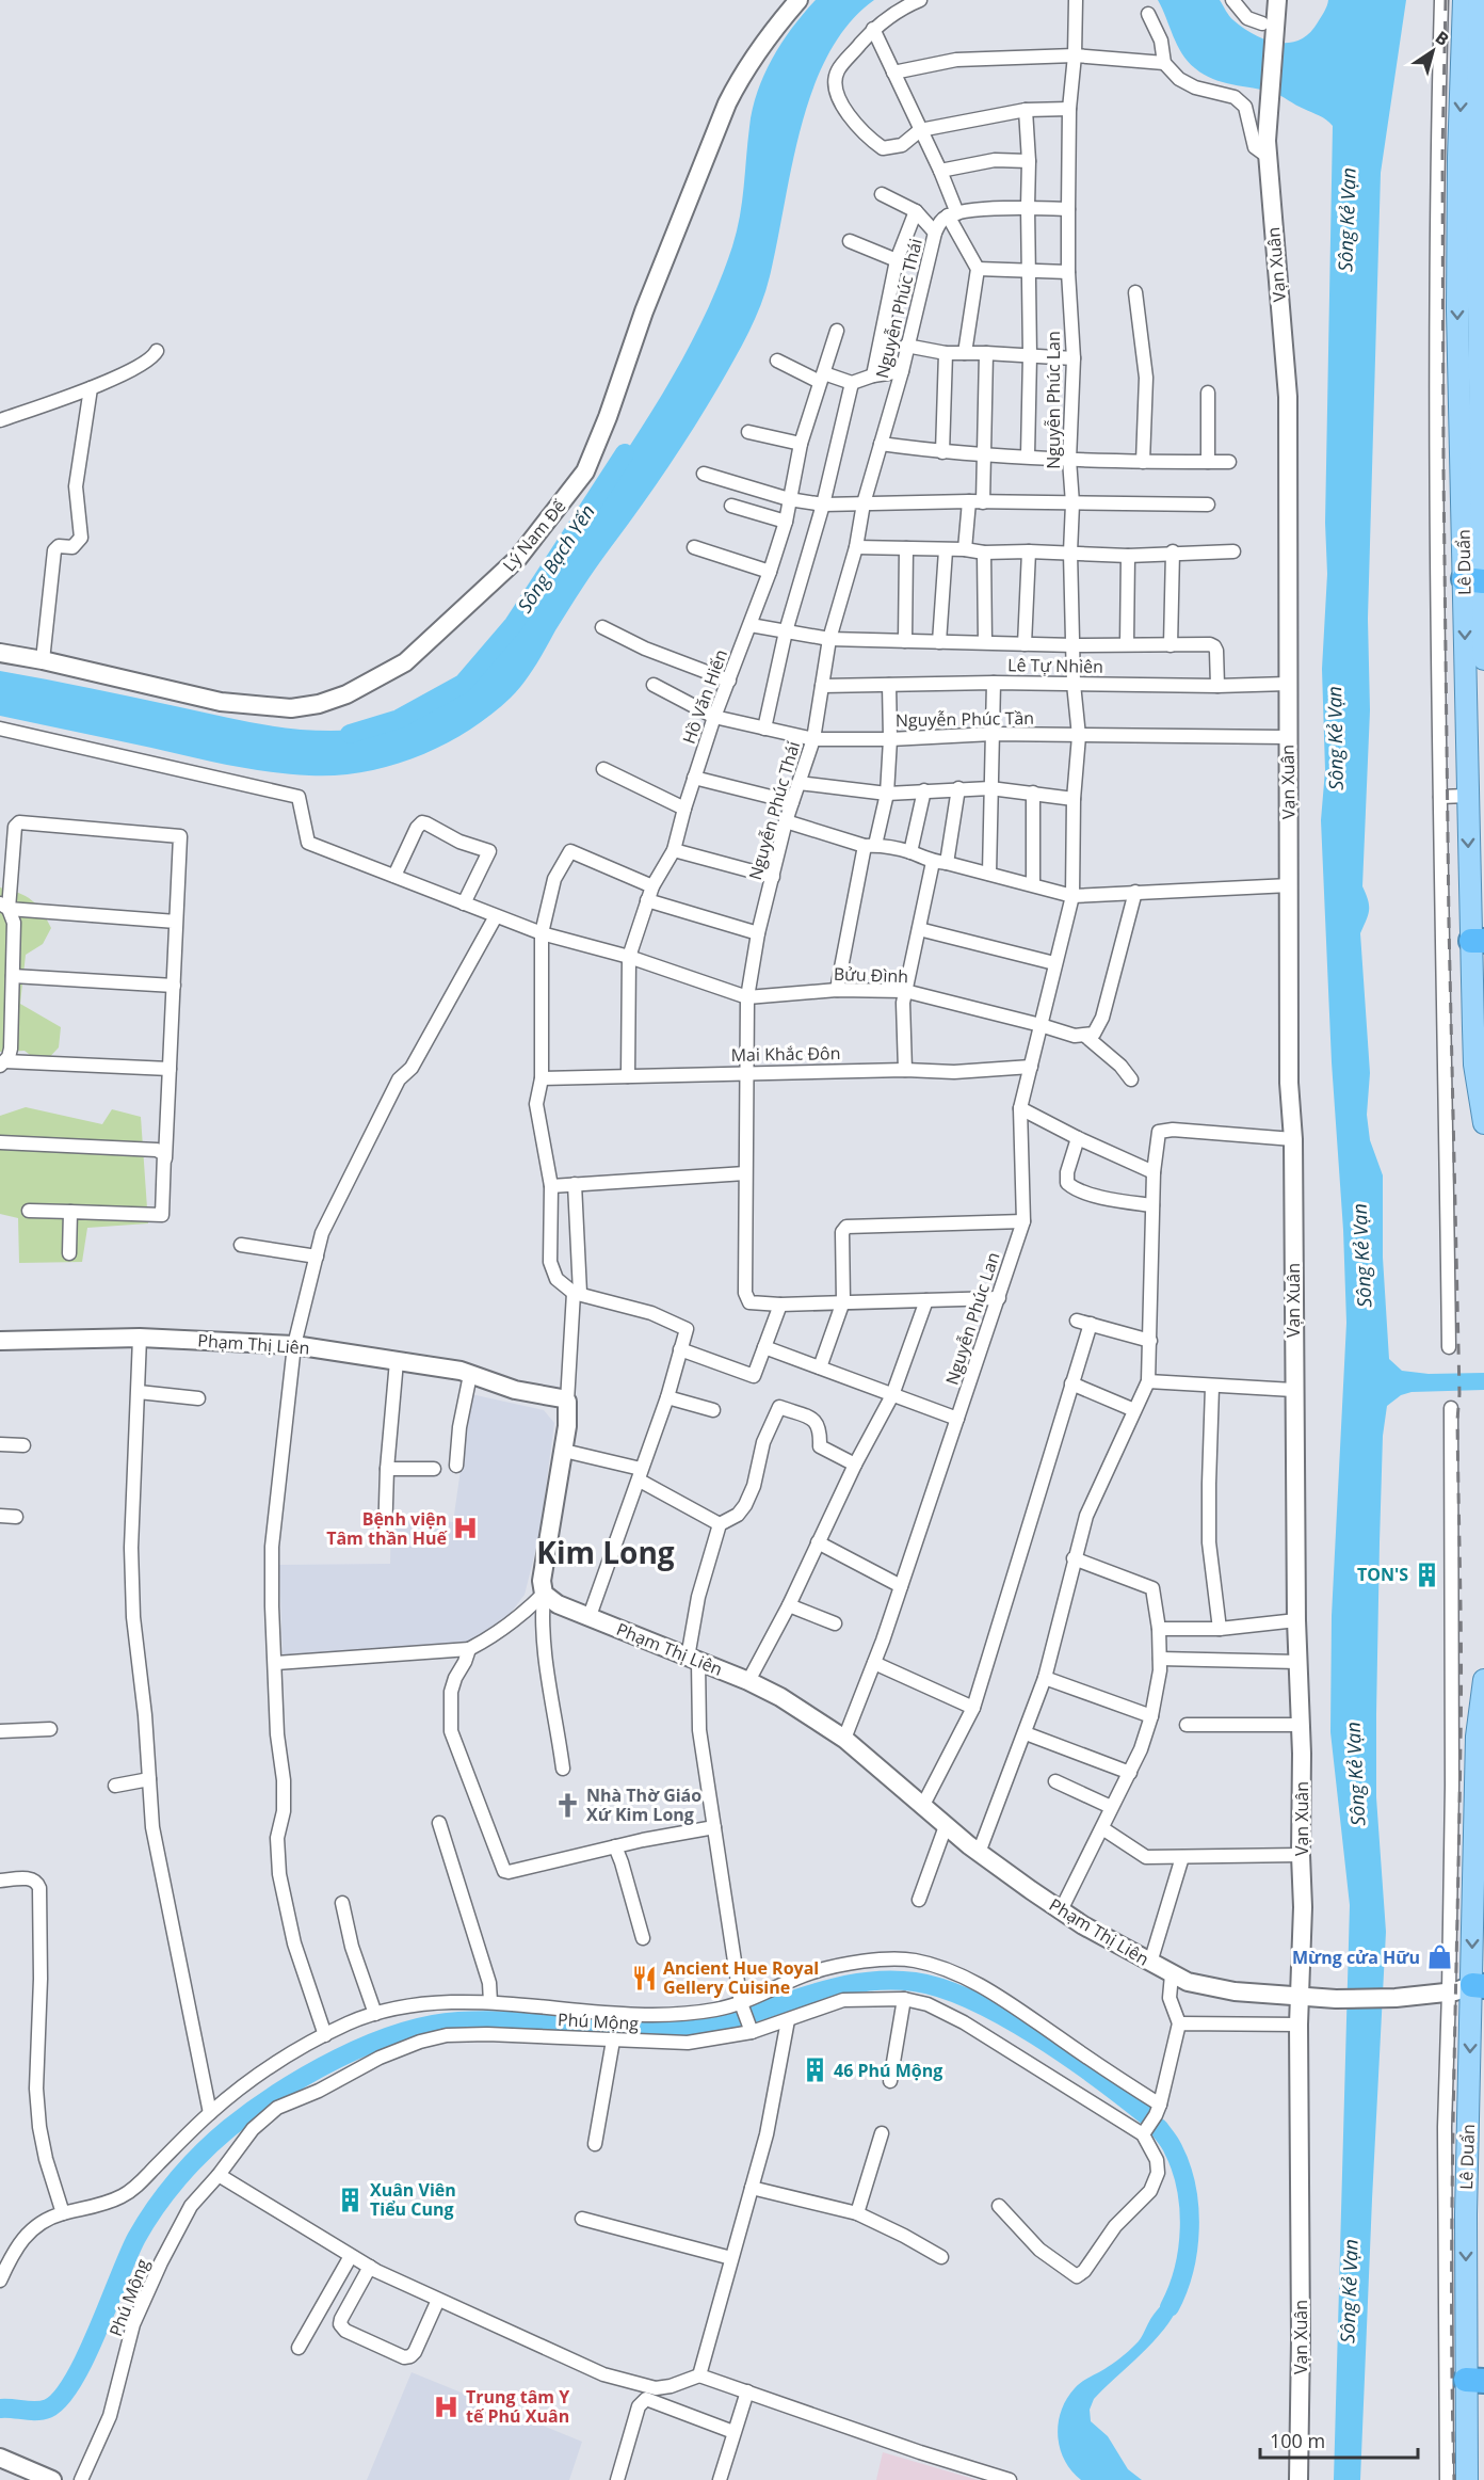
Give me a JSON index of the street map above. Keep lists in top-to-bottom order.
{
  "streets": {
    "main road": ["Lê Duẩn"],
    "street": [
      "Vạn Xuân",
      "Nguyễn Phúc Thái",
      "Nguyễn Phúc Lan",
      "Lý Nam Đế",
      "Lê Tự Nhiên",
      "Hồ Văn Hiến",
      "Nguyễn Phúc Tần",
      "Bửu Đình",
      "Mai Khắc Đôn",
      "Phạm Thị Liên",
      "Phú Mộng"
    ]
  },
  "crossings": [
    ["Vạn Xuân", "Lê Tự Nhiên"],
    ["Vạn Xuân", "Nguyễn Phúc Tần"],
    ["Vạn Xuân", "Phạm Thị Liên"],
    ["Nguyễn Phúc Thái", "Nguyễn Phúc Lan"],
    ["Nguyễn Phúc Thái", "Lê Tự Nhiên"],
    ["Nguyễn Phúc Thái", "Nguyễn Phúc Tần"],
    ["Nguyễn Phúc Thái", "Bửu Đình"],
    ["Nguyễn Phúc Thái", "Mai Khắc Đôn"],
    ["Nguyễn Phúc Lan", "Lê Tự Nhiên"],
    ["Nguyễn Phúc Lan", "Nguyễn Phúc Tần"],
    ["Nguyễn Phúc Lan", "Bửu Đình"],
    ["Nguyễn Phúc Lan", "Mai Khắc Đôn"],
    ["Nguyễn Phúc Lan", "Phạm Thị Liên"],
    ["Lê Duẩn", "Phạm Thị Liên"],
    ["Hồ Văn Hiến", "Nguyễn Phúc Tần"],
    ["Hồ Văn Hiến", "Bửu Đình"],
    ["Hồ Văn Hiến", "Mai Khắc Đôn"]
  ],
  "one_way": ["Lê Duẩn"],
  "districts": ["Kim Long"],
  "water": ["Sông Kẻ Vạn", "Sông Bạch Yến"],
  "places": {
    "hospital": ["Bệnh viện Tâm thần Huế", "Trung tâm Y tế Phú Xuân"],
    "building": ["TON'S", "46 Phú Mộng", "Xuân Viên Tiểu Cung"],
    "church": ["Nhà Thờ Giáo Xứ Kim Long"],
    "shop": ["Mừng cửa Hữu"],
    "restaurant": ["Ancient Hue Royal Gellery Cuisine"]
  },
  "scale_bar": "100 m",
  "north": "top right"
}
